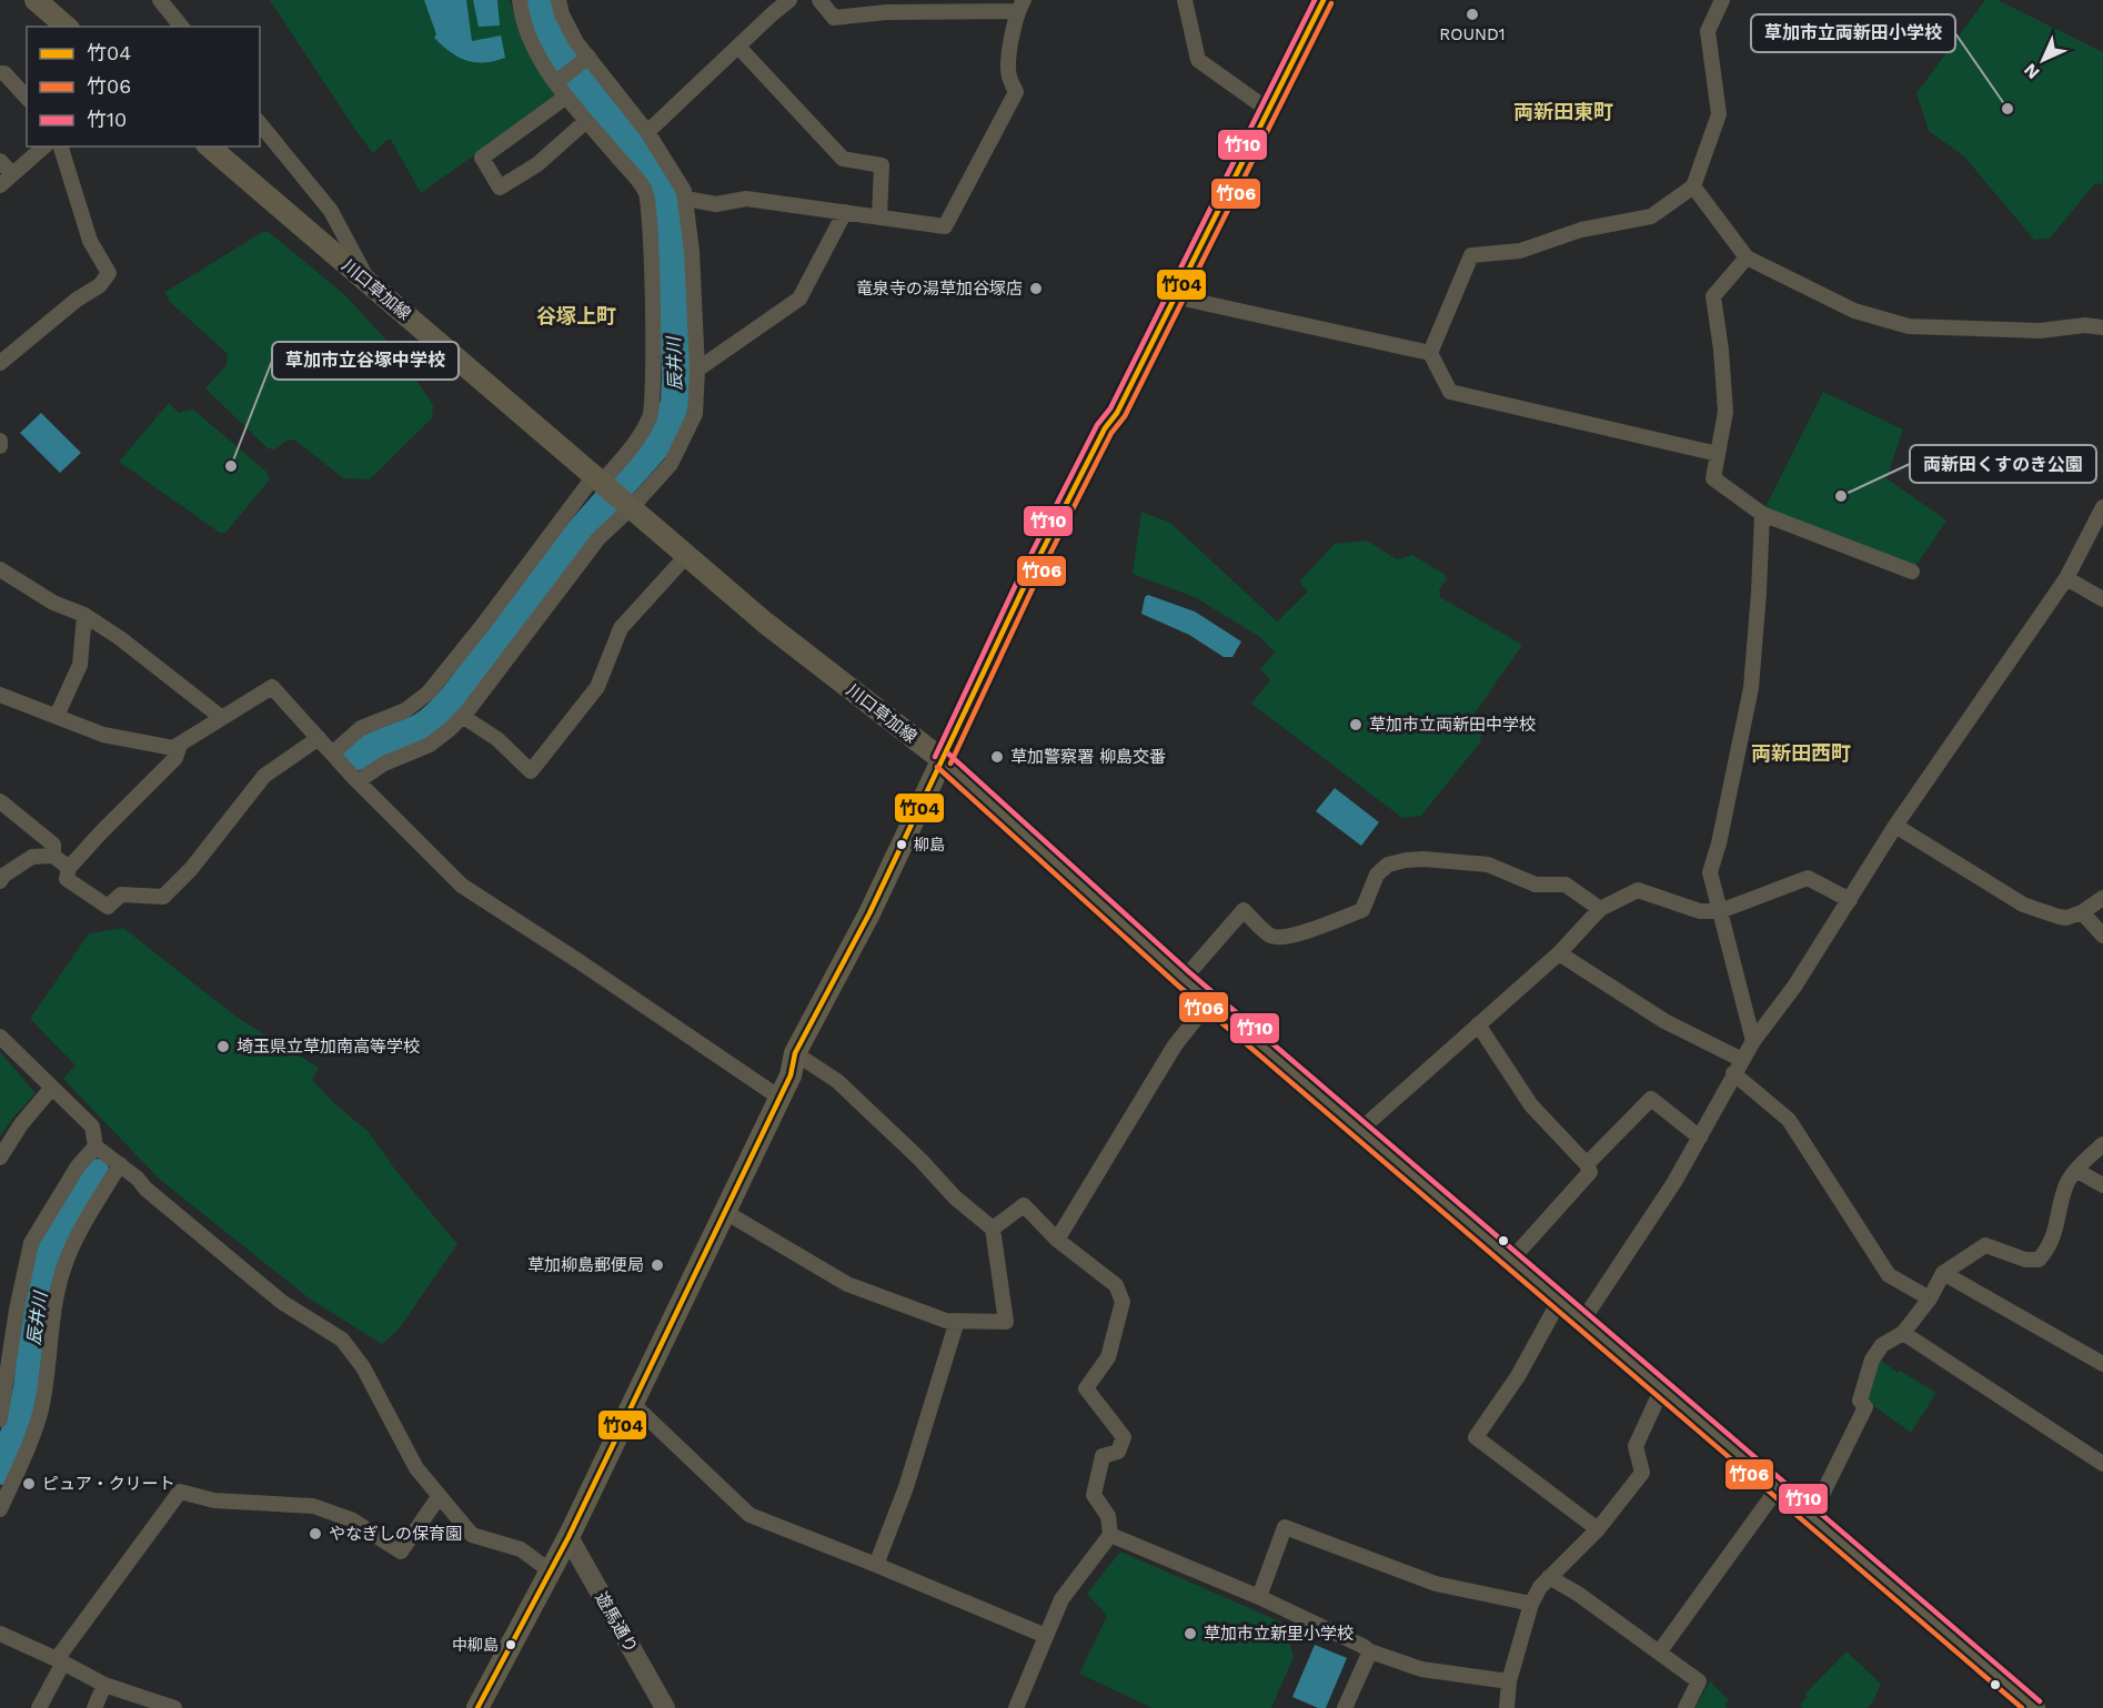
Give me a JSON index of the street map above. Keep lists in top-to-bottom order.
{
  "streets": {
    "main road": ["川口草加線"],
    "street": ["遊馬通り"]
  },
  "districts": ["両新田東町", "谷塚上町", "両新田西町"],
  "water": ["辰井川"],
  "places": [
    "ROUND1",
    "草加市立両新田小学校",
    "竜泉寺の湯草加谷塚店",
    "草加市立谷塚中学校",
    "両新田くすのき公園",
    "草加市立両新田中学校",
    "草加警察署 柳島交番",
    "柳島",
    "埼玉県立草加南高等学校",
    "草加柳島郵便局",
    "ピュア・クリート",
    "やなぎしの保育園",
    "草加市立新里小学校",
    "中柳島"
  ],
  "lines": ["transit line 竹04", "transit line 竹10", "transit line 竹06"],
  "legend": ["竹04", "竹06", "竹10"],
  "north": "bottom left"
}
